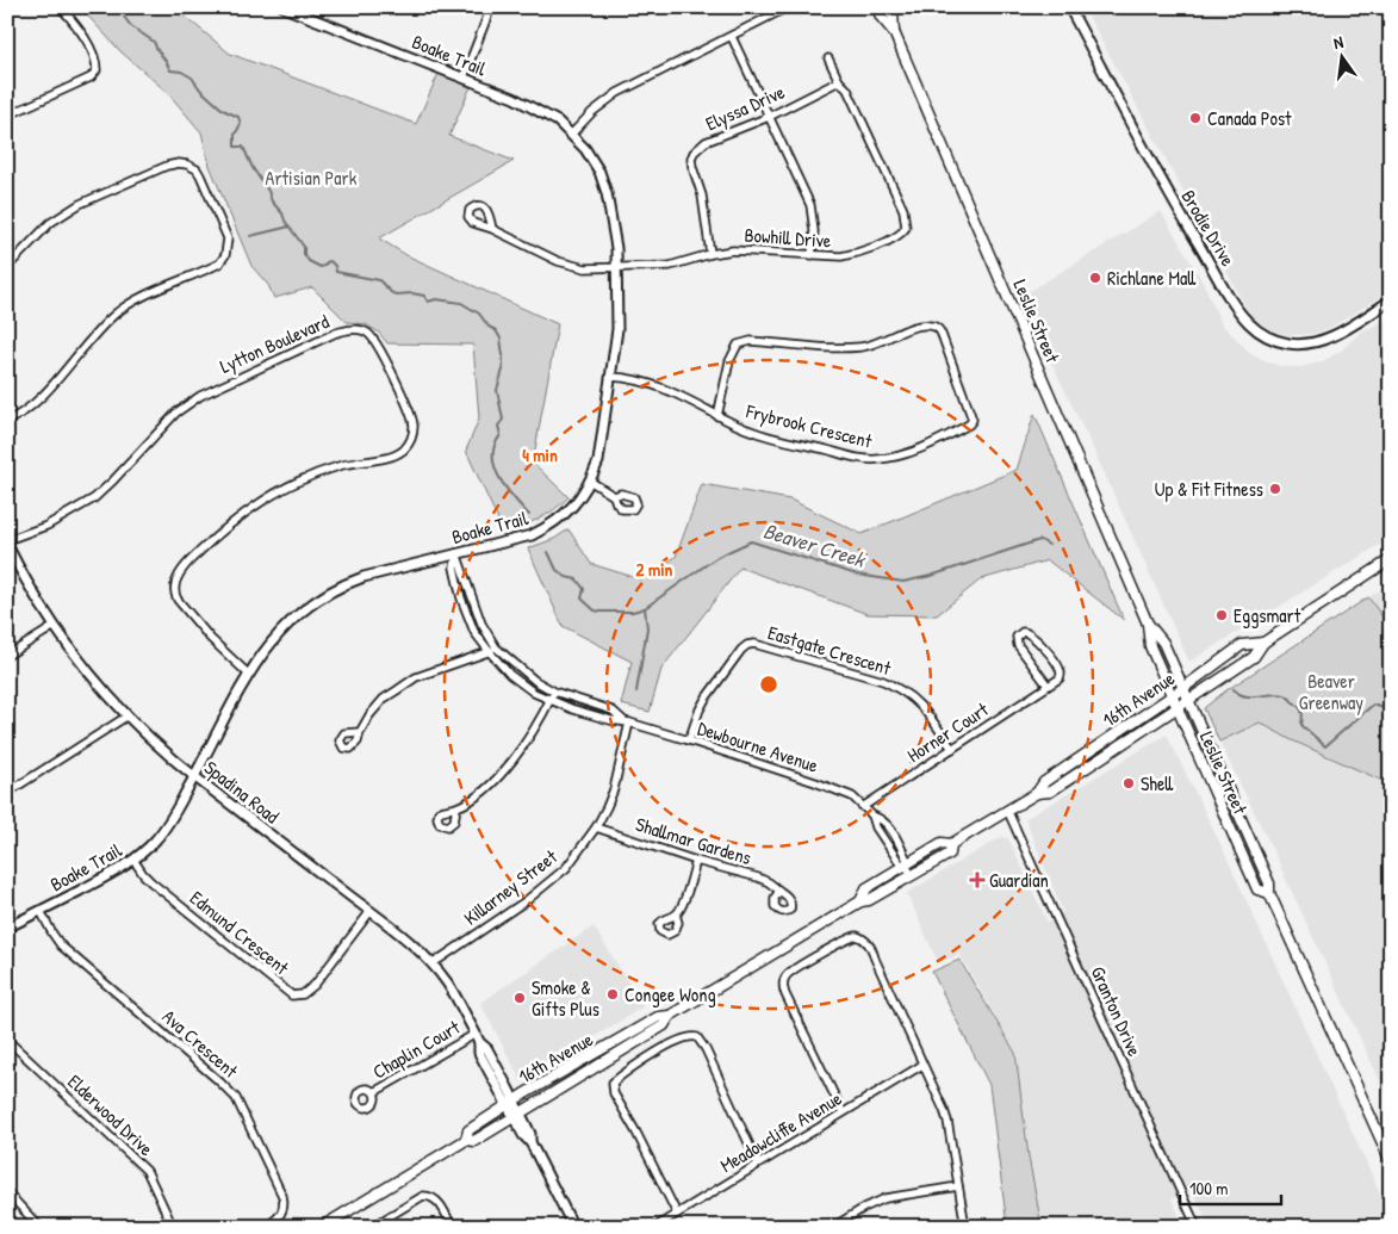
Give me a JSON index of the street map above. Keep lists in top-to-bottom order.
{
  "streets": {
    "main road": ["Leslie Street", "16th Avenue"],
    "street": [
      "Boake Trail",
      "Elyssa Drive",
      "Brodie Drive",
      "Bowhill Drive",
      "Lytton Boulevard",
      "Frybrook Crescent",
      "Eastgate Crescent",
      "Horner Court",
      "Dewbourne Avenue",
      "Spadina Road",
      "Shallmar Gardens",
      "Killarney Street",
      "Edmund Crescent",
      "Granton Drive",
      "Ava Crescent",
      "Chaplin Court",
      "Elderwood Drive",
      "Meadowcliffe Avenue"
    ]
  },
  "crossings": [
    ["Boake Trail", "Bowhill Drive"],
    ["Boake Trail", "Lytton Boulevard"],
    ["Boake Trail", "Frybrook Crescent"],
    ["Boake Trail", "Dewbourne Avenue"],
    ["Boake Trail", "Spadina Road"],
    ["Boake Trail", "Edmund Crescent"],
    ["Boake Trail", "Ava Crescent"],
    ["Elyssa Drive", "Bowhill Drive"],
    ["Leslie Street", "16th Avenue"],
    ["Lytton Boulevard", "Spadina Road"],
    ["Eastgate Crescent", "Horner Court"],
    ["Eastgate Crescent", "Dewbourne Avenue"],
    ["16th Avenue", "Dewbourne Avenue"],
    ["16th Avenue", "Spadina Road"],
    ["16th Avenue", "Granton Drive"],
    ["Horner Court", "Dewbourne Avenue"],
    ["Dewbourne Avenue", "Killarney Street"],
    ["Spadina Road", "Killarney Street"],
    ["Spadina Road", "Edmund Crescent"],
    ["Spadina Road", "Chaplin Court"],
    ["Shallmar Gardens", "Killarney Street"]
  ],
  "water": ["Beaver Creek"],
  "parks": ["Artisian Park", "Beaver Greenway"],
  "places": {
    "other": [
      "Canada Post",
      "Richlane Mall",
      "Up & Fit Fitness",
      "Eggsmart",
      "Shell",
      "Congee Wong",
      "Smoke & Gifts Plus"
    ],
    "health": ["Guardian"]
  },
  "scale_bar": "100 m",
  "north": "top",
  "rings": ["4 min", "2 min"]
}
